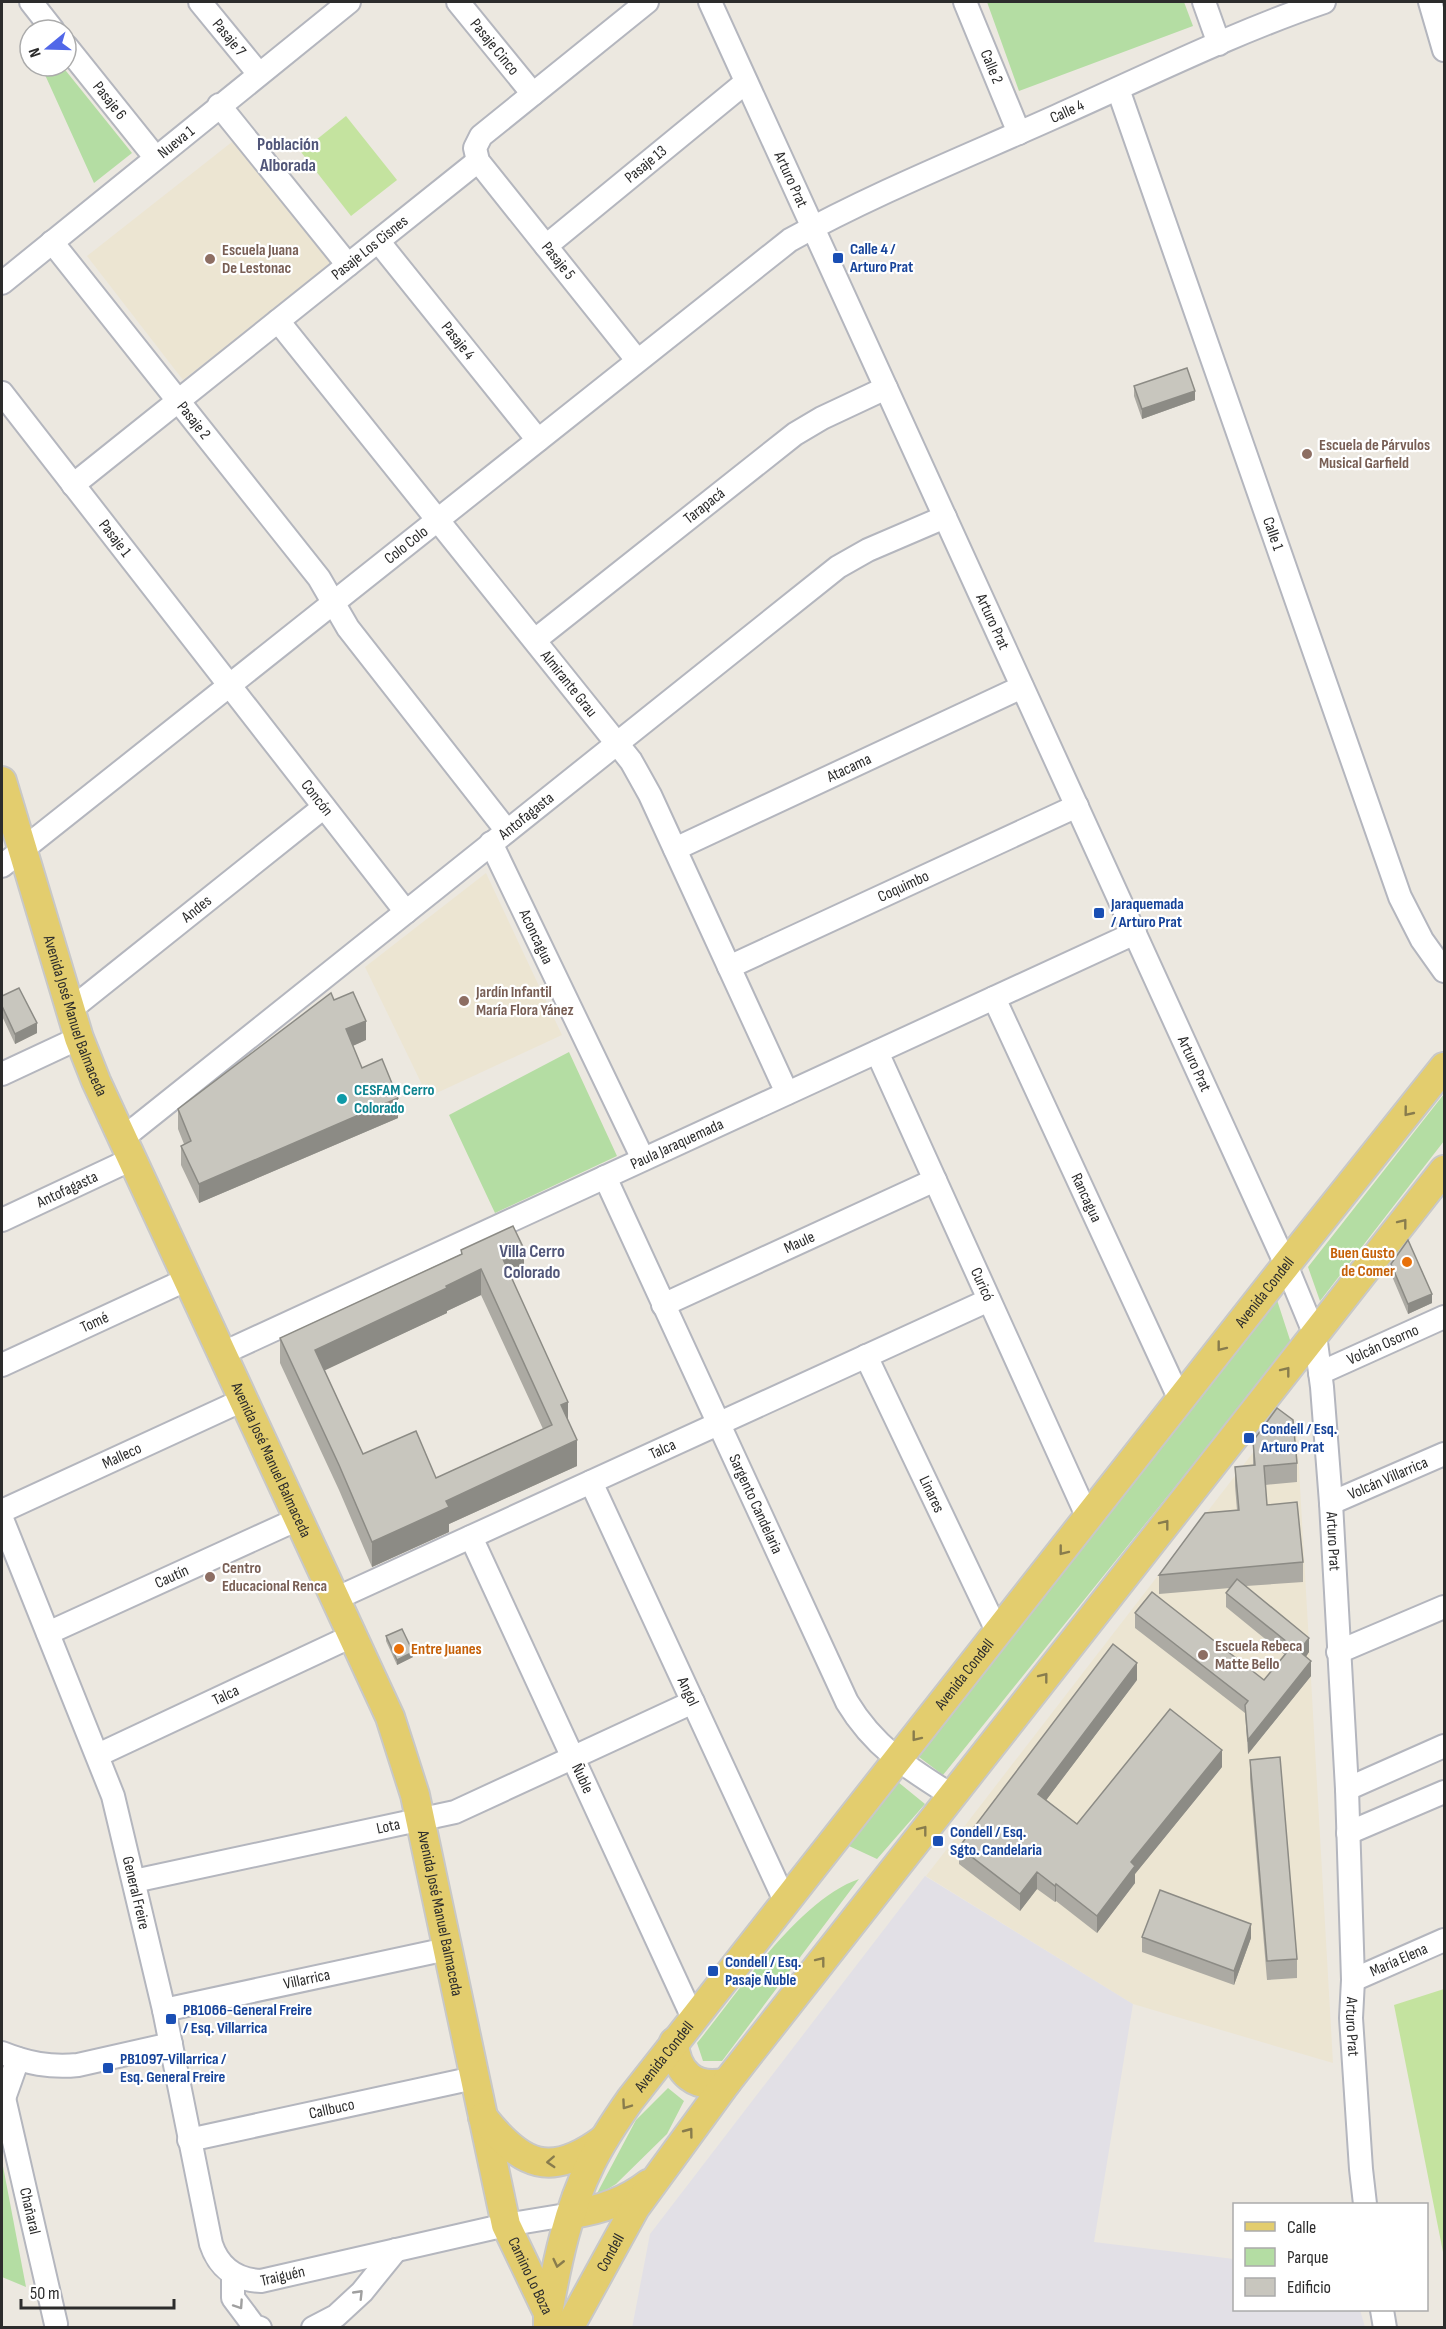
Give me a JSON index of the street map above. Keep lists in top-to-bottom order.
{
  "streets": {
    "main road": [
      "Avenida José Manuel Balmaceda",
      "Avenida Condell",
      "Condell",
      "Camino Lo Boza"
    ],
    "street": [
      "Pasaje 7",
      "Pasaje Cinco",
      "Calle 2",
      "Pasaje 6",
      "Calle 4",
      "Nueva 1",
      "Pasaje 13",
      "Arturo Prat",
      "Pasaje Los Cisnes",
      "Pasaje 5",
      "Pasaje 4",
      "Pasaje 2",
      "Tarapacá",
      "Calle 1",
      "Pasaje 1",
      "Colo Colo",
      "Almirante Grau",
      "Atacama",
      "Concón",
      "Antofagasta",
      "Coquimbo",
      "Andes",
      "Aconcagua",
      "Paula Jaraquemada",
      "Rancagua",
      "Maule",
      "Curicó",
      "Tomé",
      "Volcán Osorno",
      "Talca",
      "Malleco",
      "Volcán Villarrica",
      "Linares",
      "Sargento Candelaria",
      "Cautín",
      "Angol",
      "Ñuble",
      "Lota",
      "General Freire",
      "María Elena",
      "Villarrica",
      "Callbuco",
      "Chañaral",
      "Traiguén"
    ]
  },
  "crossings": [
    ["Pasaje 7", "Nueva 1"],
    ["Calle 2", "Calle 4"],
    ["Pasaje 6", "Nueva 1"],
    ["Calle 4", "Arturo Prat"],
    ["Calle 4", "Calle 1"],
    ["Calle 4", "Colo Colo"],
    ["Nueva 1", "Pasaje 2"],
    ["Pasaje 13", "Arturo Prat"],
    ["Pasaje 13", "Pasaje 5"],
    ["Arturo Prat", "Tarapacá"],
    ["Arturo Prat", "Colo Colo"],
    ["Arturo Prat", "Atacama"],
    ["Arturo Prat", "Antofagasta"],
    ["Arturo Prat", "Coquimbo"],
    ["Arturo Prat", "Paula Jaraquemada"],
    ["Arturo Prat", "Avenida Condell"],
    ["Arturo Prat", "Volcán Osorno"],
    ["Arturo Prat", "Volcán Villarrica"],
    ["Arturo Prat", "María Elena"],
    ["Pasaje Los Cisnes", "Pasaje 5"],
    ["Pasaje Los Cisnes", "Pasaje 4"],
    ["Pasaje Los Cisnes", "Pasaje 2"],
    ["Pasaje Los Cisnes", "Pasaje 1"],
    ["Pasaje Los Cisnes", "Almirante Grau"],
    ["Pasaje 5", "Colo Colo"],
    ["Pasaje 4", "Colo Colo"],
    ["Pasaje 2", "Colo Colo"],
    ["Pasaje 2", "Aconcagua"],
    ["Tarapacá", "Almirante Grau"],
    ["Pasaje 1", "Colo Colo"],
    ["Pasaje 1", "Concón"],
    ["Colo Colo", "Almirante Grau"],
    ["Colo Colo", "Concón"],
    ["Colo Colo", "Aconcagua"],
    ["Colo Colo", "Avenida José Manuel Balmaceda"],
    ["Almirante Grau", "Atacama"],
    ["Almirante Grau", "Antofagasta"],
    ["Almirante Grau", "Coquimbo"],
    ["Almirante Grau", "Paula Jaraquemada"],
    ["Concón", "Antofagasta"],
    ["Concón", "Andes"],
    ["Antofagasta", "Aconcagua"],
    ["Antofagasta", "Avenida José Manuel Balmaceda"],
    ["Andes", "Avenida José Manuel Balmaceda"],
    ["Aconcagua", "Paula Jaraquemada"],
    ["Avenida José Manuel Balmaceda", "Paula Jaraquemada"],
    ["Avenida José Manuel Balmaceda", "Tomé"],
    ["Avenida José Manuel Balmaceda", "Talca"],
    ["Avenida José Manuel Balmaceda", "Malleco"],
    ["Avenida José Manuel Balmaceda", "Cautín"],
    ["Avenida José Manuel Balmaceda", "Lota"],
    ["Avenida José Manuel Balmaceda", "Villarrica"],
    ["Avenida José Manuel Balmaceda", "Callbuco"],
    ["Avenida José Manuel Balmaceda", "Traiguén"],
    ["Avenida José Manuel Balmaceda", "Camino Lo Boza"],
    ["Paula Jaraquemada", "Rancagua"],
    ["Paula Jaraquemada", "Curicó"],
    ["Paula Jaraquemada", "Sargento Candelaria"],
    ["Rancagua", "Avenida Condell"],
    ["Maule", "Curicó"],
    ["Maule", "Sargento Candelaria"],
    ["Curicó", "Avenida Condell"],
    ["Curicó", "Talca"],
    ["Avenida Condell", "Linares"],
    ["Avenida Condell", "Sargento Candelaria"],
    ["Avenida Condell", "Angol"],
    ["Avenida Condell", "Ñuble"],
    ["Avenida Condell", "Condell"],
    ["Avenida Condell", "Traiguén"],
    ["Avenida Condell", "Camino Lo Boza"],
    ["Talca", "Linares"],
    ["Talca", "Sargento Candelaria"],
    ["Talca", "Angol"],
    ["Talca", "Ñuble"],
    ["Talca", "General Freire"],
    ["Cautín", "General Freire"],
    ["Angol", "Lota"],
    ["Ñuble", "Lota"],
    ["Lota", "General Freire"],
    ["General Freire", "Villarrica"],
    ["General Freire", "Callbuco"],
    ["General Freire", "Traiguén"],
    ["Condell", "Camino Lo Boza"],
    ["Traiguén", "Camino Lo Boza"]
  ],
  "districts": ["Población Alborada", "Villa Cerro Colorado"],
  "places": {
    "transit": [
      "Calle 4 / Arturo Prat",
      "Jaraquemada / Arturo Prat",
      "Condell / Esq. Arturo Prat",
      "Condell / Esq. Sgto. Candelaria",
      "Condell / Esq. Pasaje Ñuble",
      "PB1066-General Freire / Esq. Villarrica",
      "PB1097-Villarrica / Esq. General Freire"
    ],
    "other": [
      "Escuela Juana De Lestonac",
      "Escuela de Párvulos Musical Garfield",
      "Jardín Infantil María Flora Yánez",
      "CESFAM Cerro Colorado",
      "Buen Gusto de Comer",
      "Centro Educacional Renca",
      "Entre Juanes",
      "Escuela Rebeca Matte Bello"
    ]
  },
  "legend": ["Calle", "Parque", "Edificio"],
  "scale_bar": "50 m",
  "north": "left"
}
